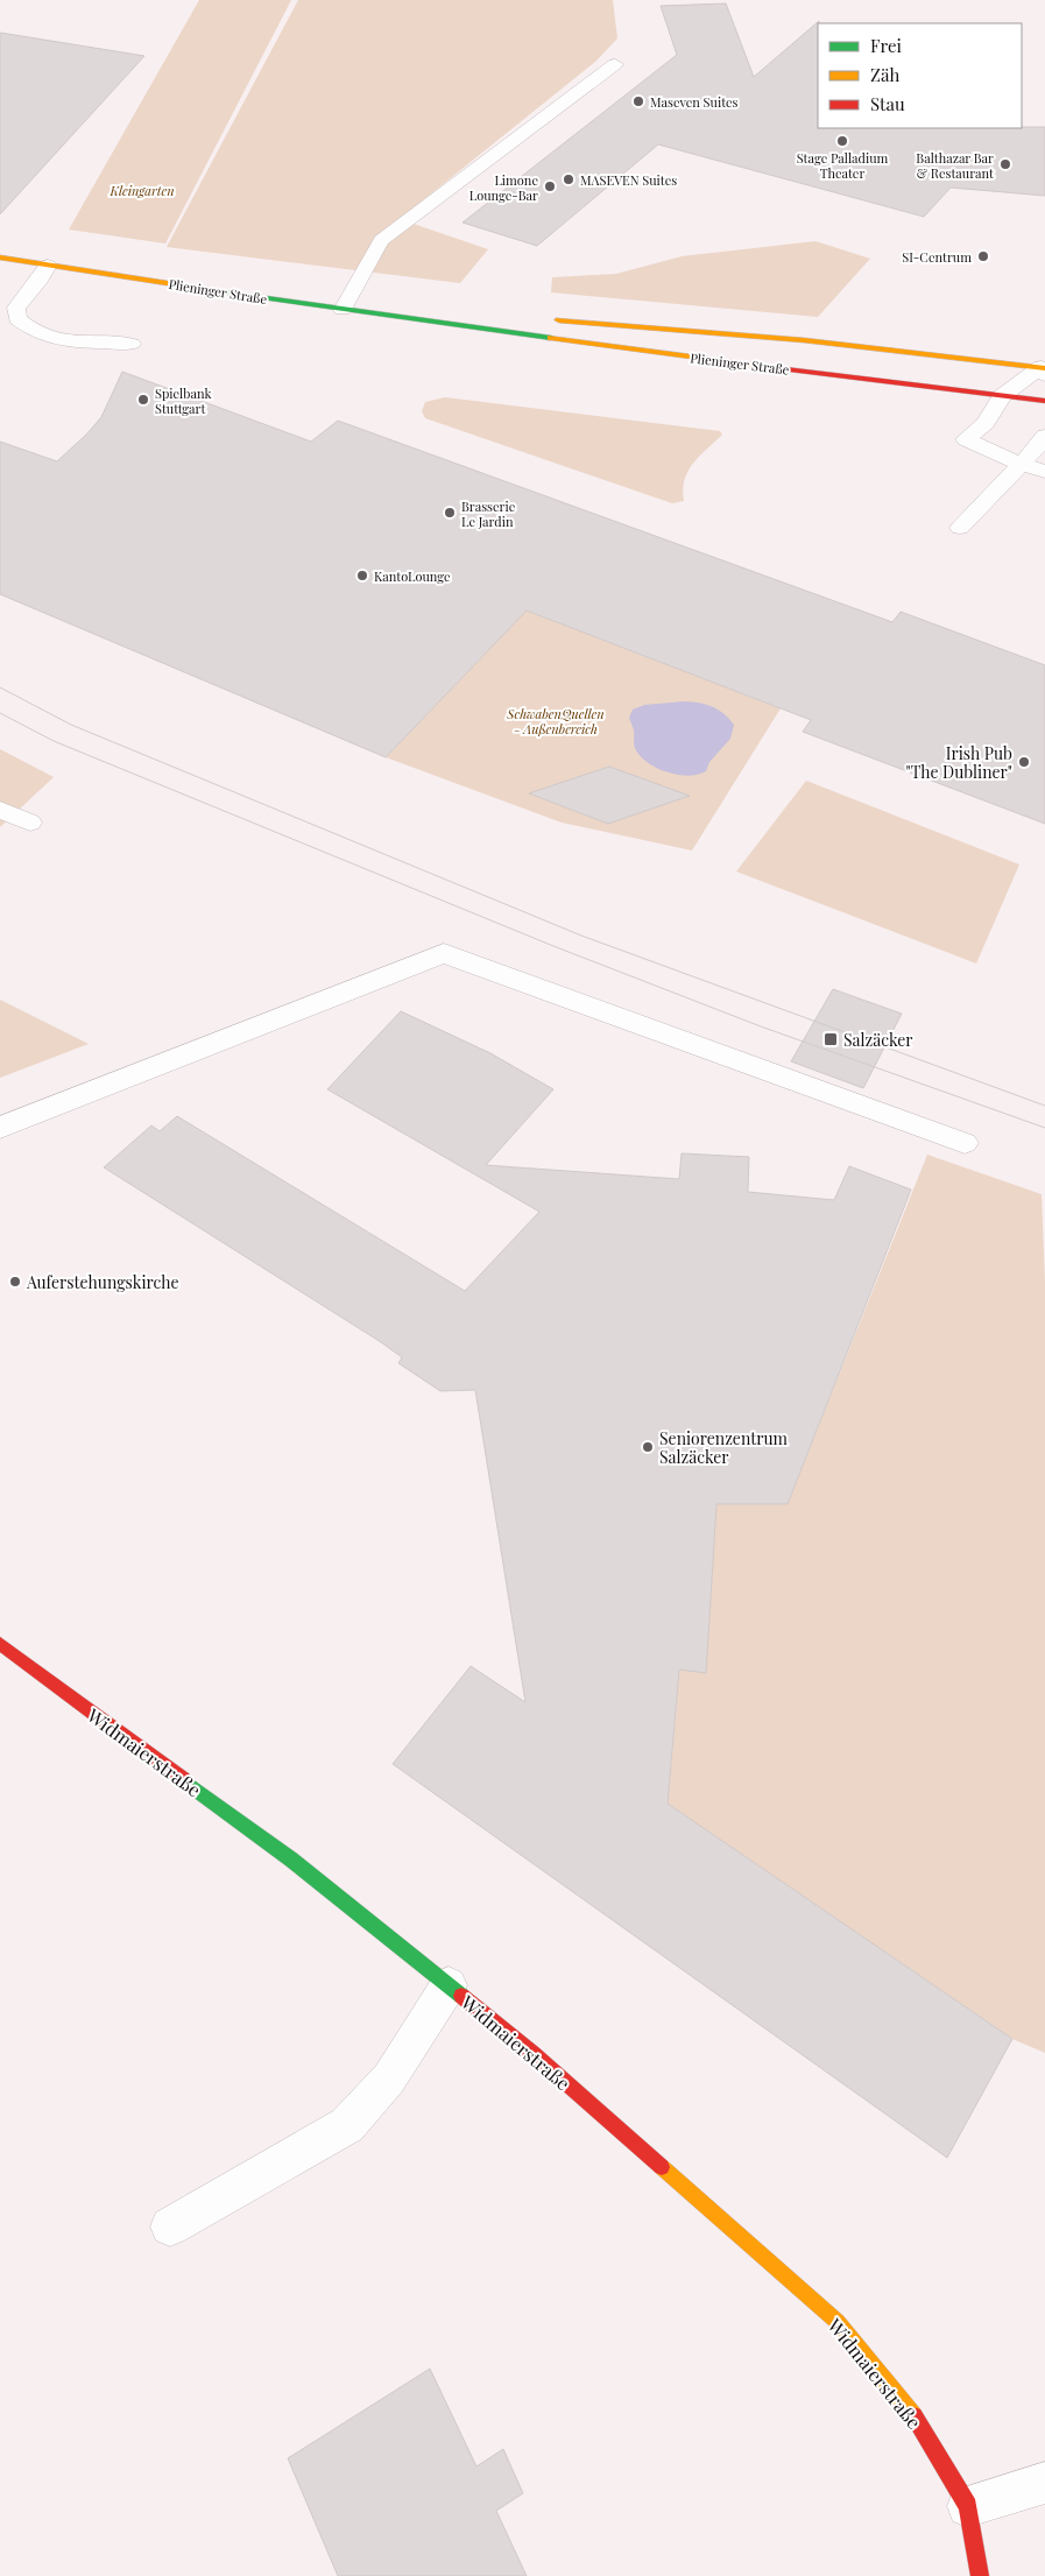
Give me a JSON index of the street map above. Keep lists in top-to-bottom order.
{
  "streets": {
    "main road": ["Plieninger Straße", "Widmaierstraße"]
  },
  "parks": ["Kleingarten", "SchwabenQuellen - Außenbereich"],
  "places": {
    "other": [
      "Maseven Suites",
      "Stage Palladium Theater",
      "Balthazar Bar & Restaurant",
      "MASEVEN Suites",
      "Limone Lounge-Bar",
      "SI-Centrum",
      "Spielbank Stuttgart",
      "Brasserie Le Jardin",
      "KantoLounge",
      "Irish Pub \"The Dubliner\"",
      "Auferstehungskirche",
      "Seniorenzentrum Salzäcker"
    ],
    "transit": ["Salzäcker"]
  },
  "legend": ["Frei", "Zäh", "Stau"]
}
